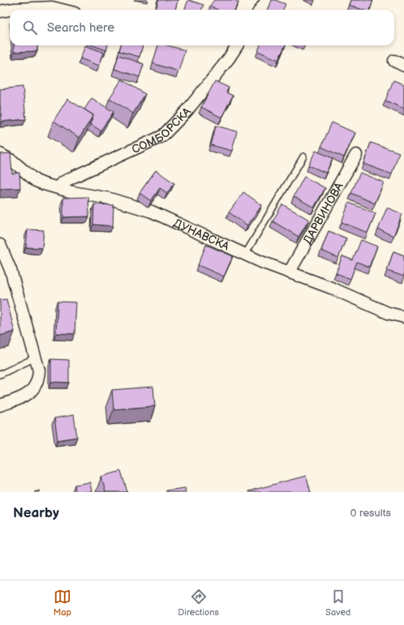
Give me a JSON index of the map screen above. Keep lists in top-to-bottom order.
{
  "streets": {
    "street": ["СОМБОРСКА", "ДАРВИНОВА", "ДУНАВСКА"]
  },
  "crossings": [
    ["СОМБОРСКА", "ДУНАВСКА"],
    ["ДАРВИНОВА", "ДУНАВСКА"]
  ],
  "page": {
    "search": "Search here",
    "heading": ["Nearby", "0 results"],
    "nav": ["Map", "Directions", "Saved"]
  }
}
